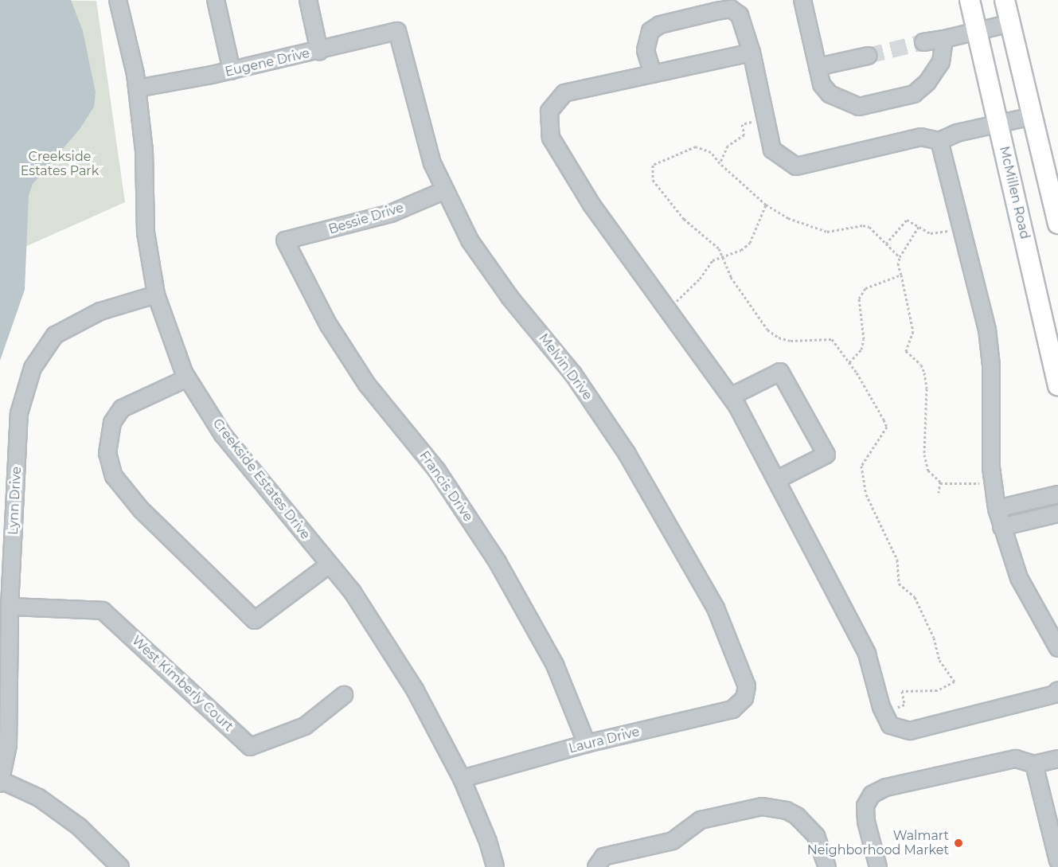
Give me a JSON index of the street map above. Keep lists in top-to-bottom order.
{
  "streets": {
    "main road": ["McMillen Road"],
    "street": [
      "Eugene Drive",
      "Bessie Drive",
      "Melvin Drive",
      "Creekside Estates Drive",
      "Francis Drive",
      "Lynn Drive",
      "West Kimberly Court",
      "Laura Drive"
    ]
  },
  "crossings": [
    ["Eugene Drive", "Melvin Drive"],
    ["Eugene Drive", "Creekside Estates Drive"],
    ["Bessie Drive", "Melvin Drive"],
    ["Bessie Drive", "Francis Drive"],
    ["Melvin Drive", "Laura Drive"],
    ["Creekside Estates Drive", "Lynn Drive"],
    ["Creekside Estates Drive", "Laura Drive"],
    ["Francis Drive", "Laura Drive"],
    ["Lynn Drive", "West Kimberly Court"]
  ],
  "parks": ["Creekside Estates Park"],
  "places": ["Walmart Neighborhood Market"]
}
